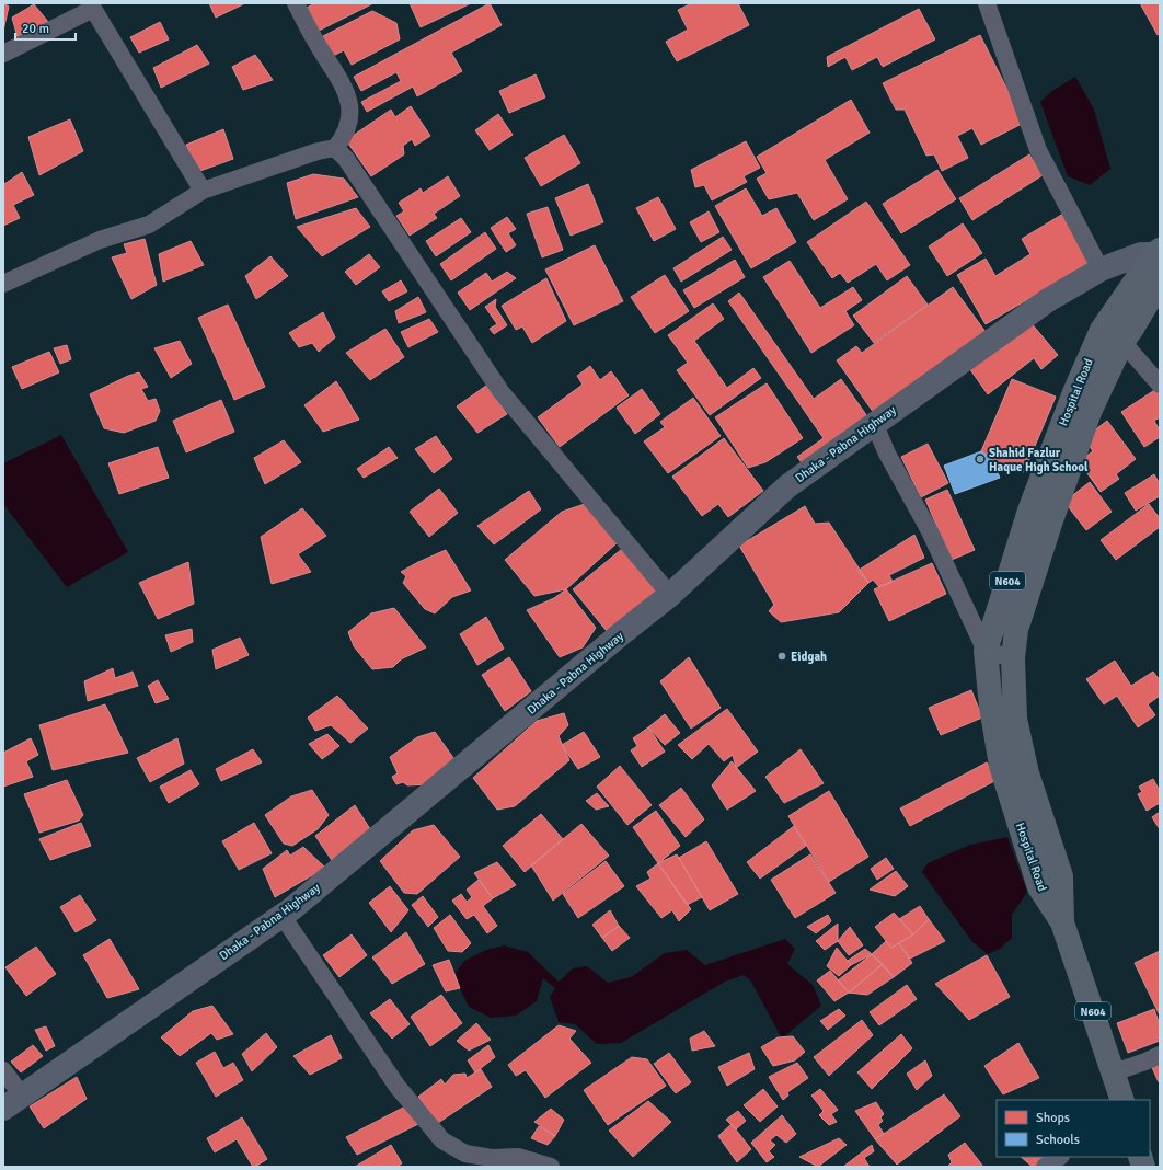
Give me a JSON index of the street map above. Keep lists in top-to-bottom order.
{
  "streets": {
    "highway": ["Hospital Road", "N604"],
    "main road": ["Dhaka - Pabna Highway"]
  },
  "crossings": [
    ["Hospital Road", "Dhaka - Pabna Highway"],
    ["Hospital Road", "N604"]
  ],
  "places": ["Shahid Fazlur Haque High School", "Eidgah"],
  "legend": ["Shops", "Schools"],
  "scale_bar": "20 m"
}
